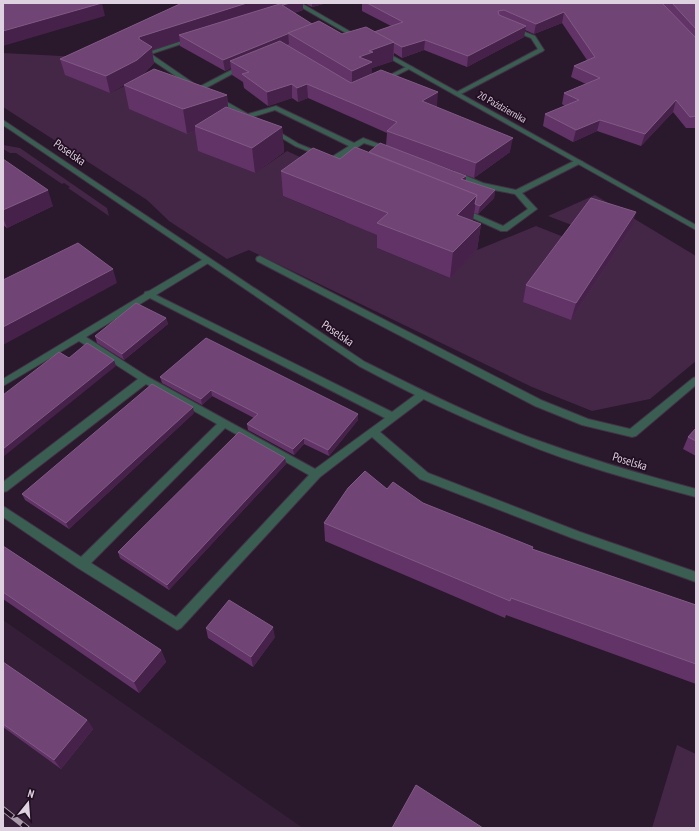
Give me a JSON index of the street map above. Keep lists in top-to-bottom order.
{
  "streets": {
    "street": ["20 Października", "Poselska"]
  },
  "north": "top"
}
